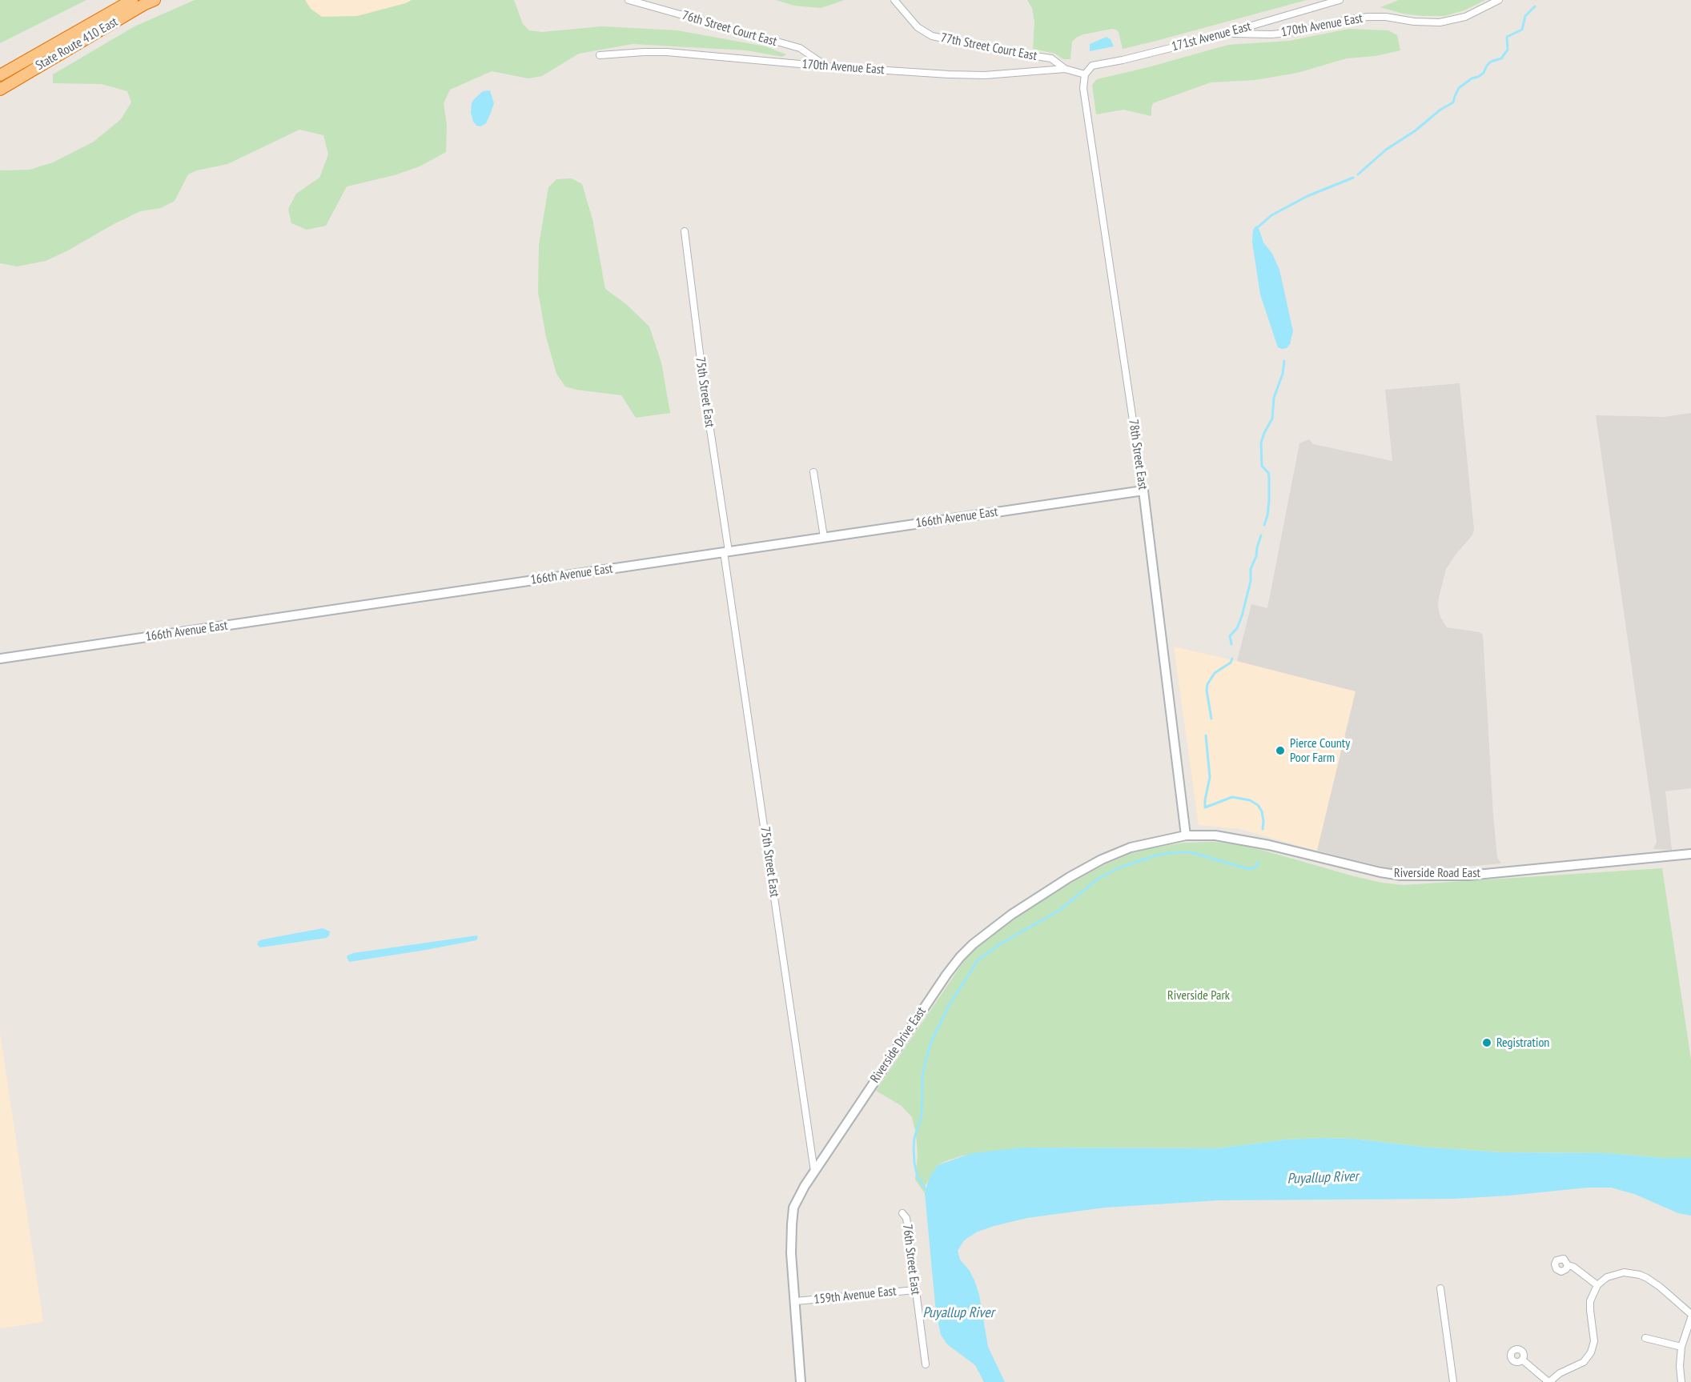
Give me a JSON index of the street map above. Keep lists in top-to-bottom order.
{
  "streets": {
    "highway": ["State Route 410 East"],
    "street": [
      "170th Avenue East",
      "76th Street Court East",
      "171st Avenue East",
      "77th Street Court East",
      "75th Street East",
      "78th Street East",
      "166th Avenue East",
      "Riverside Road East",
      "Riverside Drive East",
      "76th Street East",
      "159th Avenue East"
    ]
  },
  "crossings": [
    ["170th Avenue East", "76th Street Court East"],
    ["170th Avenue East", "171st Avenue East"],
    ["170th Avenue East", "77th Street Court East"],
    ["170th Avenue East", "78th Street East"],
    ["171st Avenue East", "78th Street East"],
    ["75th Street East", "166th Avenue East"],
    ["75th Street East", "Riverside Drive East"],
    ["78th Street East", "166th Avenue East"],
    ["78th Street East", "Riverside Road East"],
    ["78th Street East", "Riverside Drive East"],
    ["Riverside Road East", "Riverside Drive East"],
    ["Riverside Drive East", "159th Avenue East"],
    ["76th Street East", "159th Avenue East"]
  ],
  "water": ["Puyallup River"],
  "parks": ["Riverside Park"],
  "places": ["Pierce County Poor Farm", "Registration"]
}
